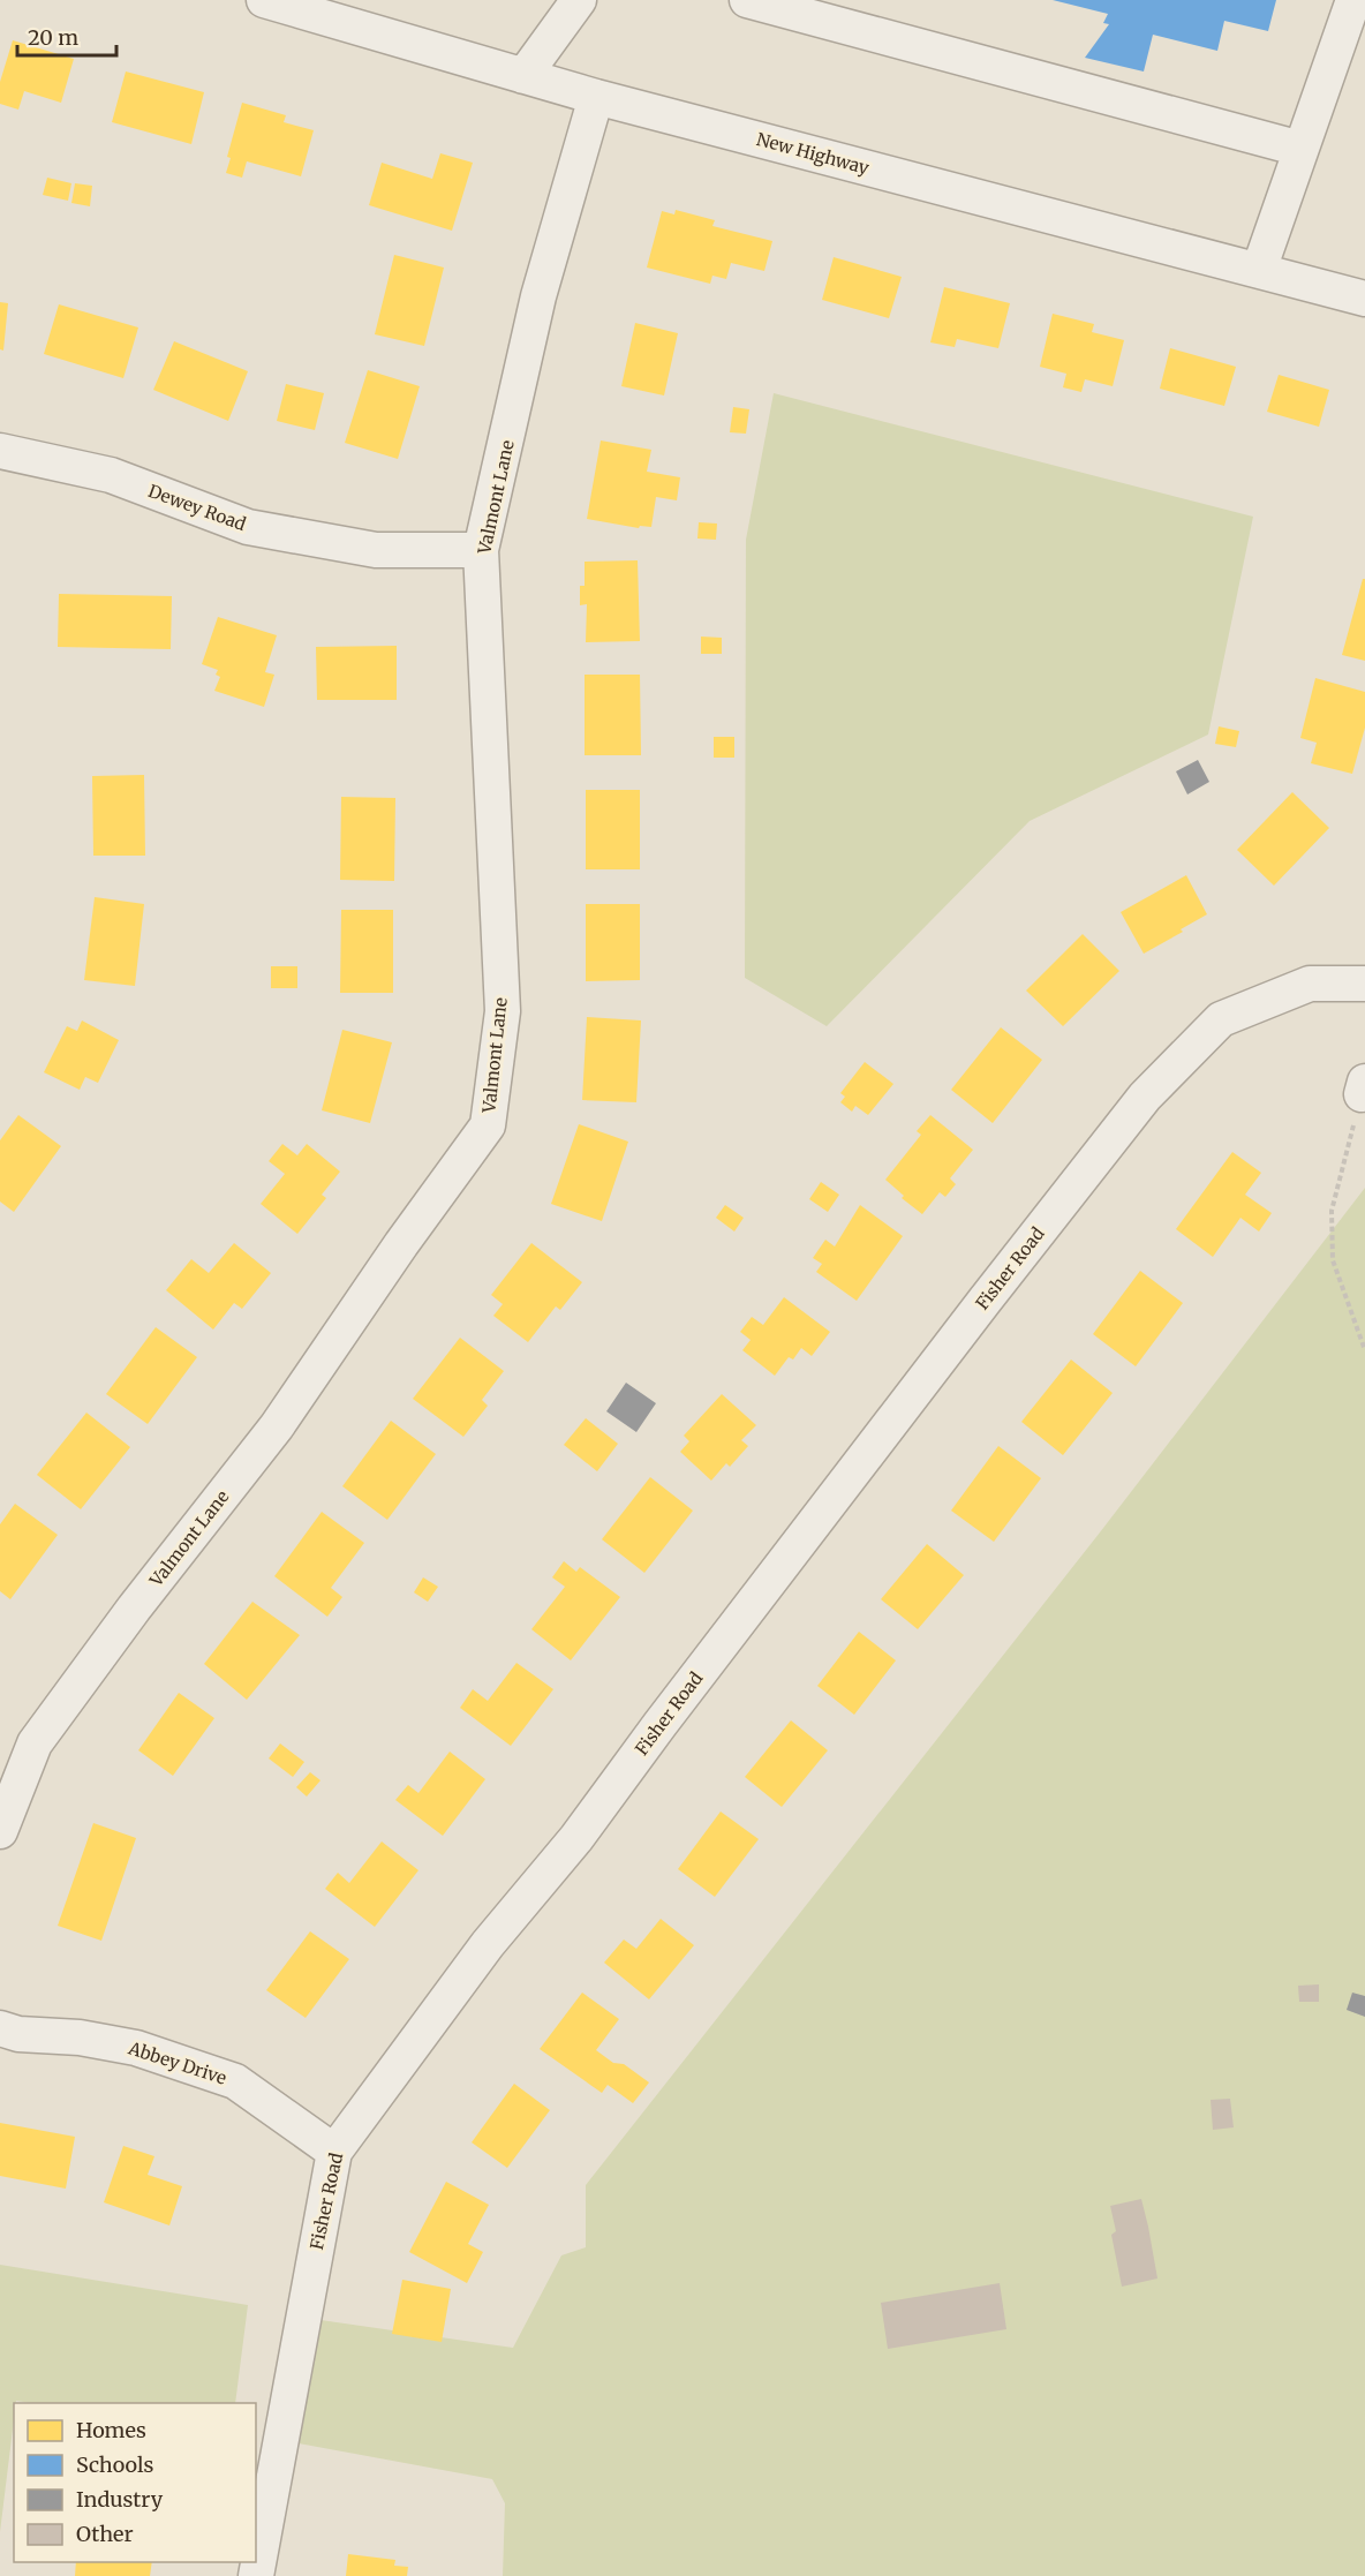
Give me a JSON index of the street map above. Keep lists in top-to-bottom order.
{
  "streets": {
    "street": [
      "New Highway",
      "Valmont Lane",
      "Dewey Road",
      "Fisher Road",
      "Abbey Drive"
    ]
  },
  "crossings": [
    ["New Highway", "Valmont Lane"],
    ["Valmont Lane", "Dewey Road"],
    ["Fisher Road", "Abbey Drive"]
  ],
  "legend": [
    "Homes",
    "Schools",
    "Industry",
    "Other"
  ],
  "scale_bar": "20 m"
}
